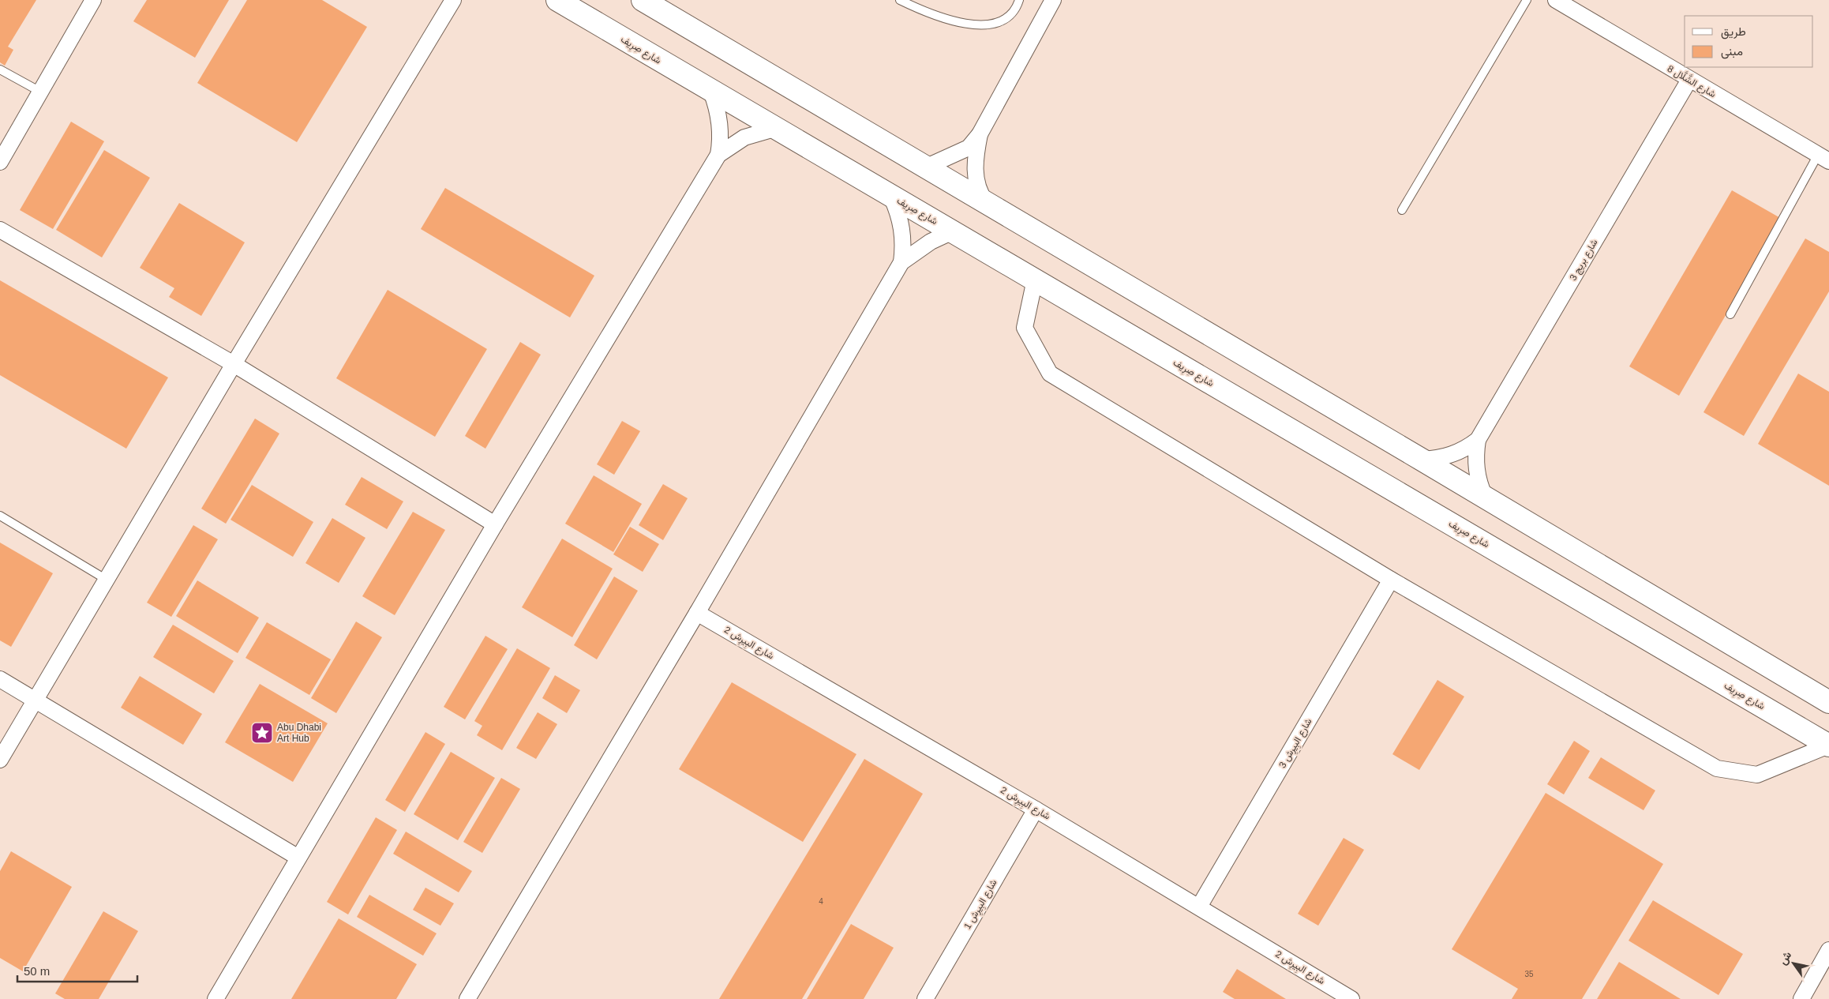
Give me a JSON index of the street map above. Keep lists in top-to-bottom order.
{
  "streets": {
    "main road": ["شارع صِرِيف"],
    "street": [
      "شارع الشَّلَّال 8",
      "شارع بريج 3",
      "شارع البِيرِش 2",
      "شارع البِيرِش 3",
      "شارع البِيرِش 1"
    ]
  },
  "crossings": [
    ["شارع الشَّلَّال 8", "شارع بريج 3"],
    ["شارع البِيرِش 2", "شارع البِيرِش 3"],
    ["شارع البِيرِش 2", "شارع البِيرِش 1"]
  ],
  "places": {
    "place": ["Abu Dhabi Art Hub"]
  },
  "house_numbers": ["4", "35"],
  "legend": ["طريق", "مبنى"],
  "scale_bar": "50 m",
  "north": "top left"
}
